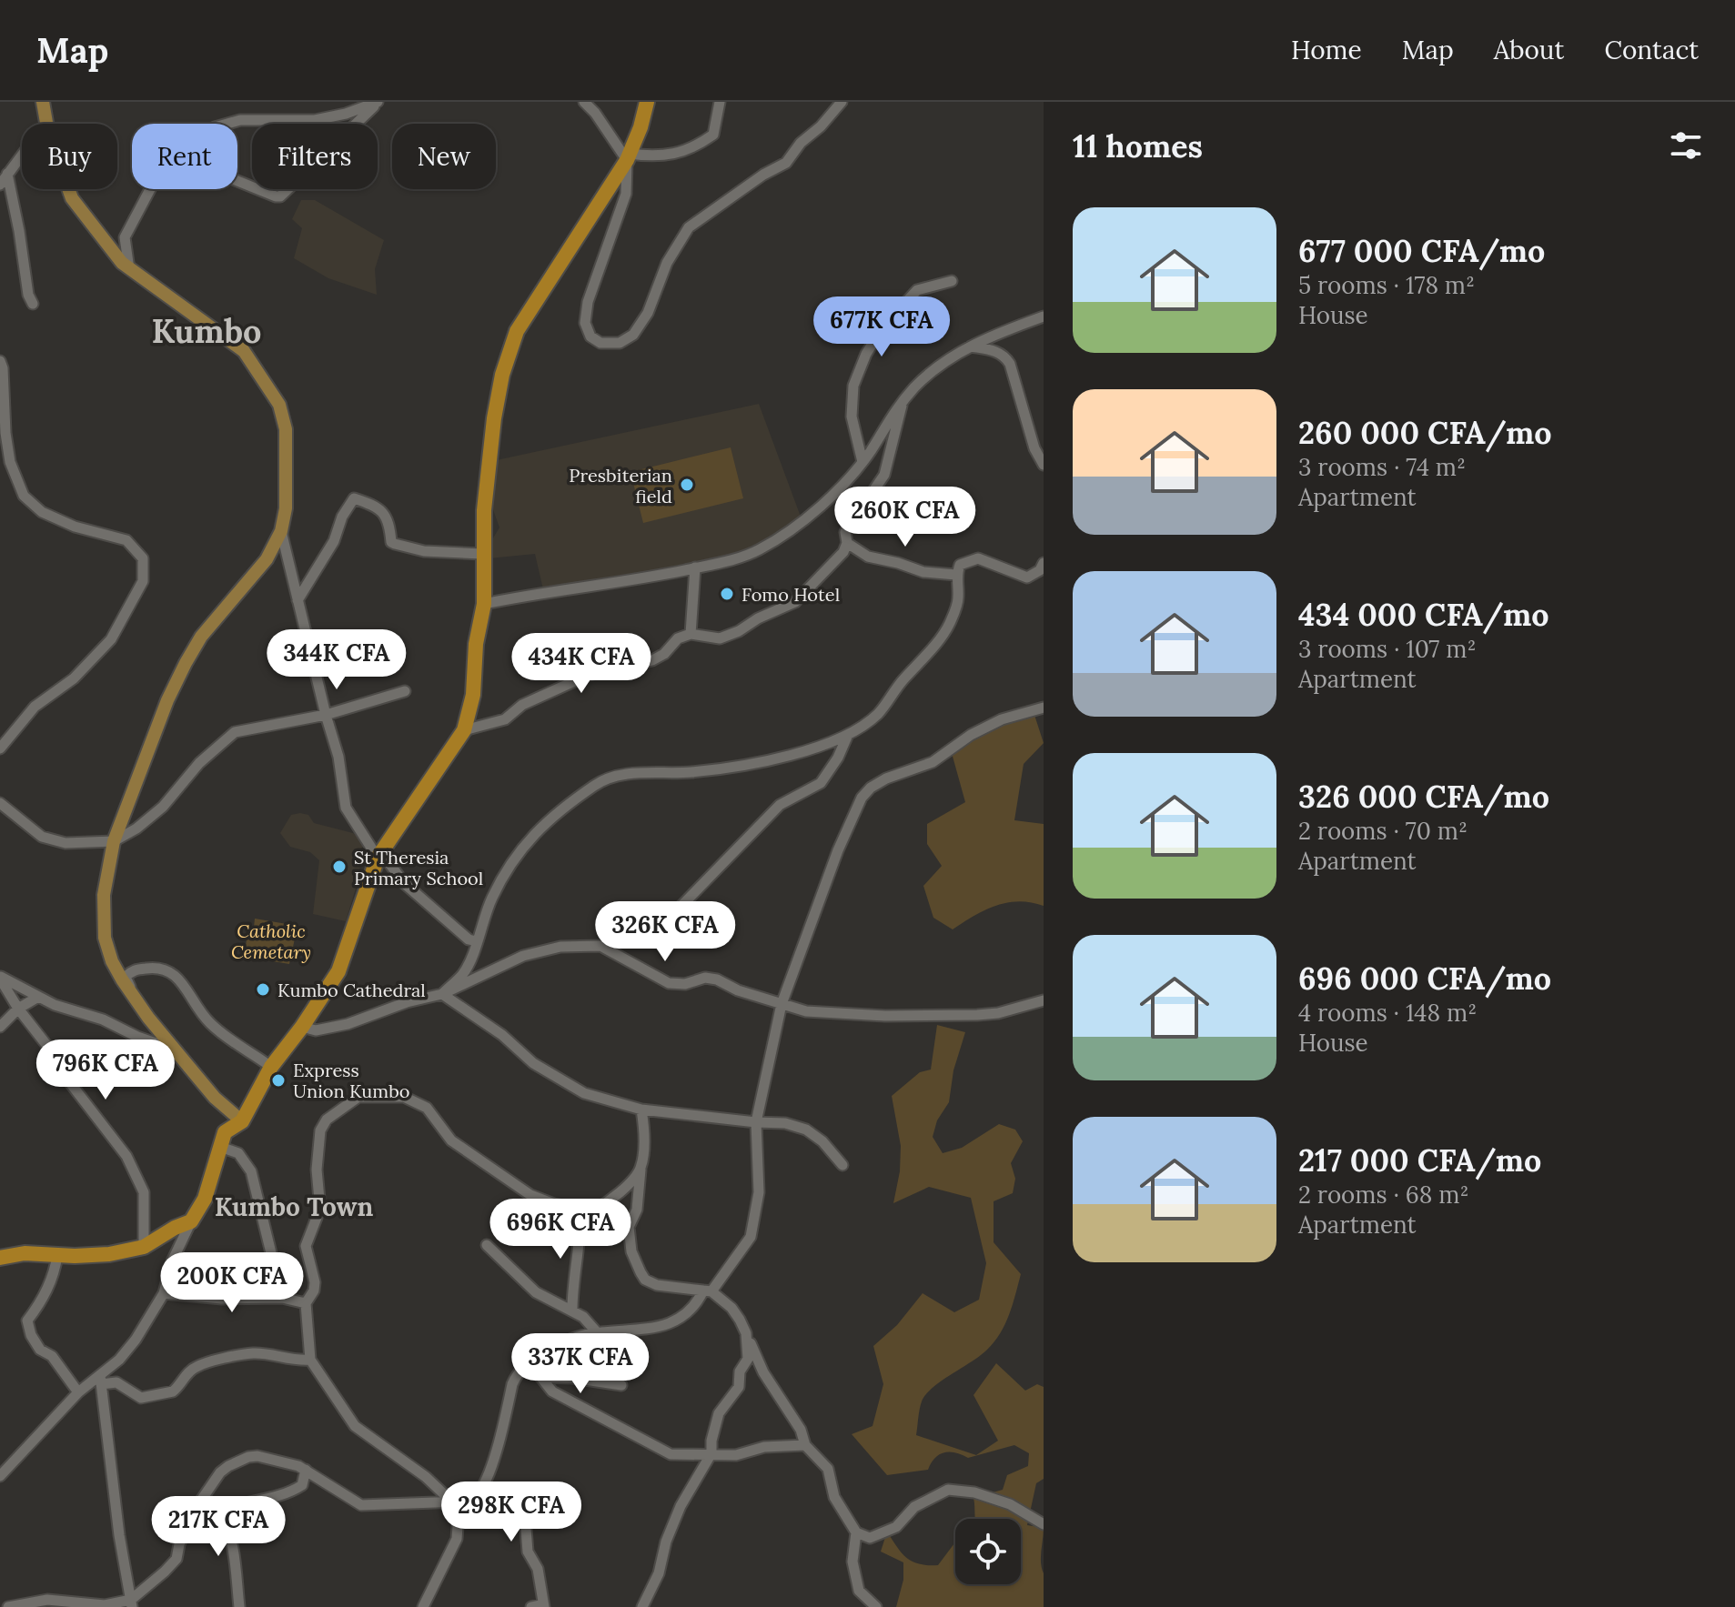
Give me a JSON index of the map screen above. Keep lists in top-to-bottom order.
{
  "districts": ["Kumbo", "Kumbo Town"],
  "parks": ["Catholic Cemetary"],
  "places": [
    "Presbiterian field",
    "Fomo Hotel",
    "St Theresia Primary School",
    "Kumbo Cathedral",
    "Express Union Kumbo"
  ],
  "page": {
    "header": "Map",
    "nav": [
      "Home",
      "Map",
      "About",
      "Contact"
    ],
    "heading": "11 homes",
    "chip": [
      "Buy",
      "Rent",
      "Filters",
      "New"
    ],
    "list": [
      {
        "name": "677 000 CFA/mo",
        "note": "5 rooms · 178 m² · House"
      },
      {
        "name": "260 000 CFA/mo",
        "note": "3 rooms · 74 m² · Apartment"
      },
      {
        "name": "434 000 CFA/mo",
        "note": "3 rooms · 107 m² · Apartment"
      },
      {
        "name": "326 000 CFA/mo",
        "note": "2 rooms · 70 m² · Apartment"
      },
      {
        "name": "696 000 CFA/mo",
        "note": "4 rooms · 148 m² · House"
      },
      {
        "name": "217 000 CFA/mo",
        "note": "2 rooms · 68 m² · Apartment"
      }
    ],
    "price": [
      "677K CFA",
      "260K CFA",
      "344K CFA",
      "434K CFA",
      "326K CFA",
      "796K CFA",
      "696K CFA",
      "200K CFA",
      "337K CFA",
      "298K CFA",
      "217K CFA"
    ]
  }
}
